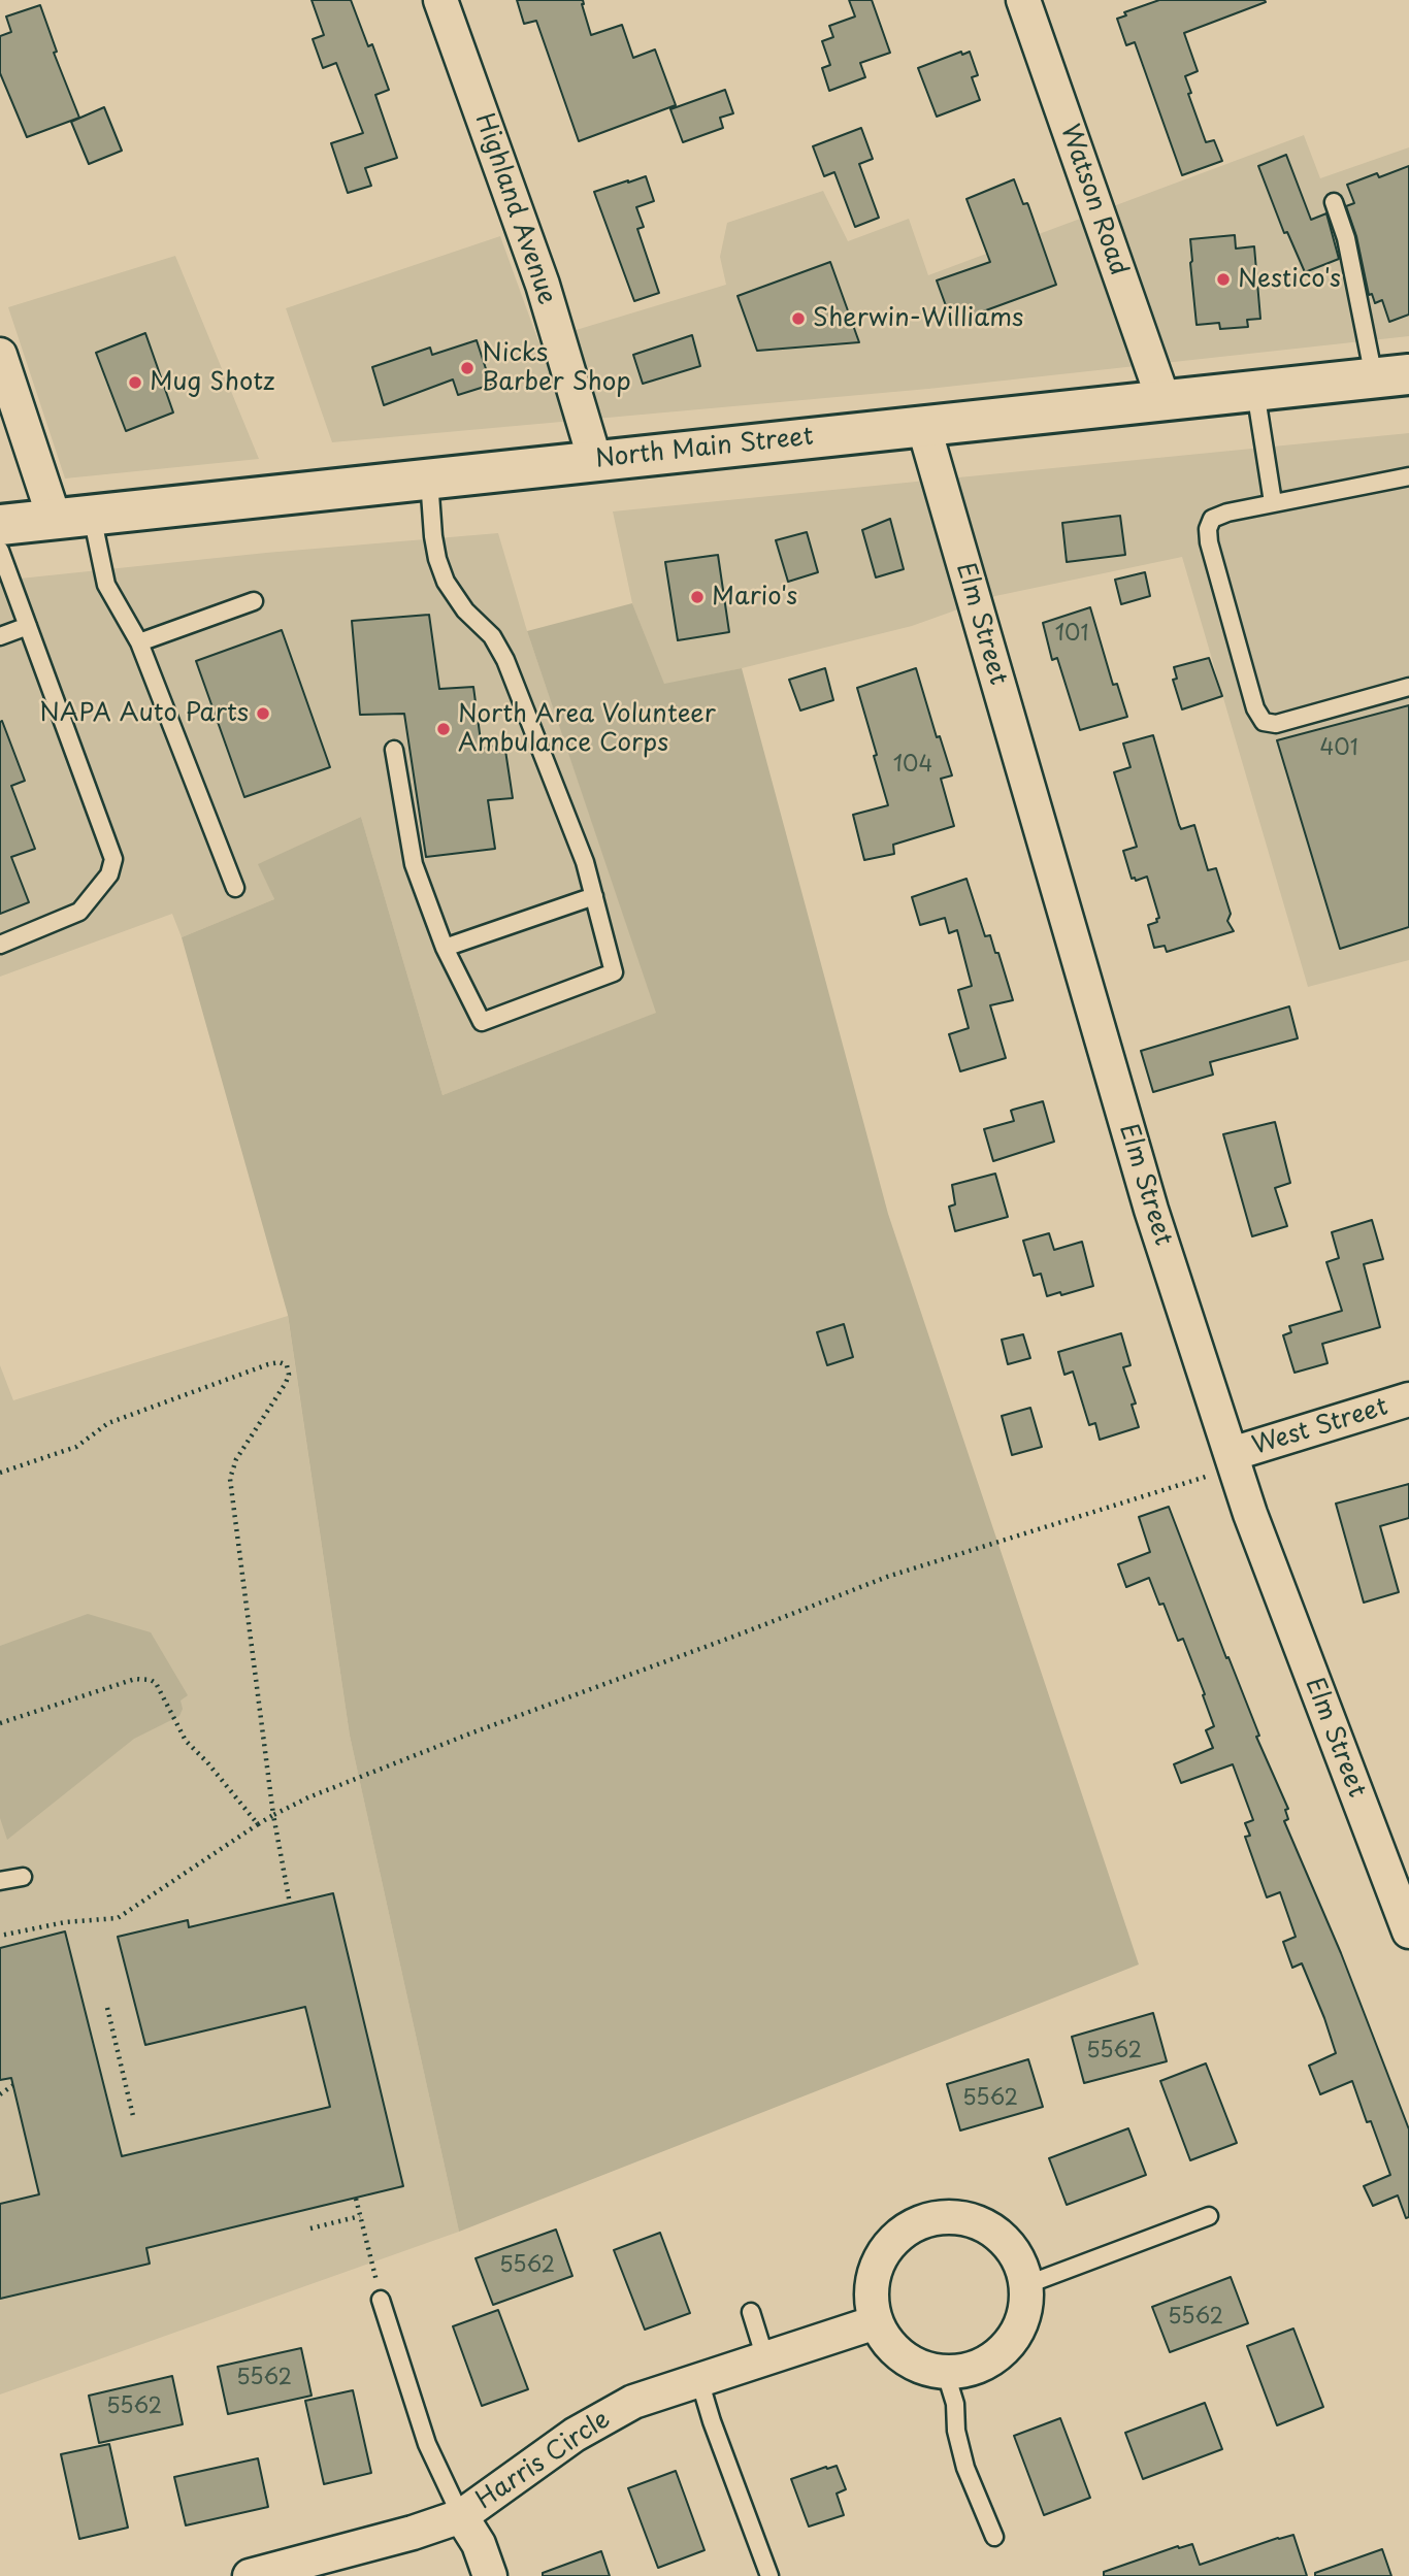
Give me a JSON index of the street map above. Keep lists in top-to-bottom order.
{
  "streets": {
    "main road": ["North Main Street"],
    "street": [
      "Watson Road",
      "Highland Avenue",
      "Elm Street",
      "West Street",
      "Harris Circle"
    ]
  },
  "crossings": [
    ["Watson Road", "North Main Street"],
    ["Highland Avenue", "North Main Street"],
    ["North Main Street", "Elm Street"],
    ["Elm Street", "West Street"]
  ],
  "places": [
    "Nestico's",
    "Sherwin-Williams",
    "Nicks Barber Shop",
    "Mug Shotz",
    "Mario's",
    "NAPA Auto Parts",
    "North Area Volunteer Ambulance Corps"
  ],
  "house_numbers": [
    "101",
    "401",
    "104",
    "5562",
    "5562",
    "5562",
    "5562",
    "5562",
    "5562"
  ]
}
